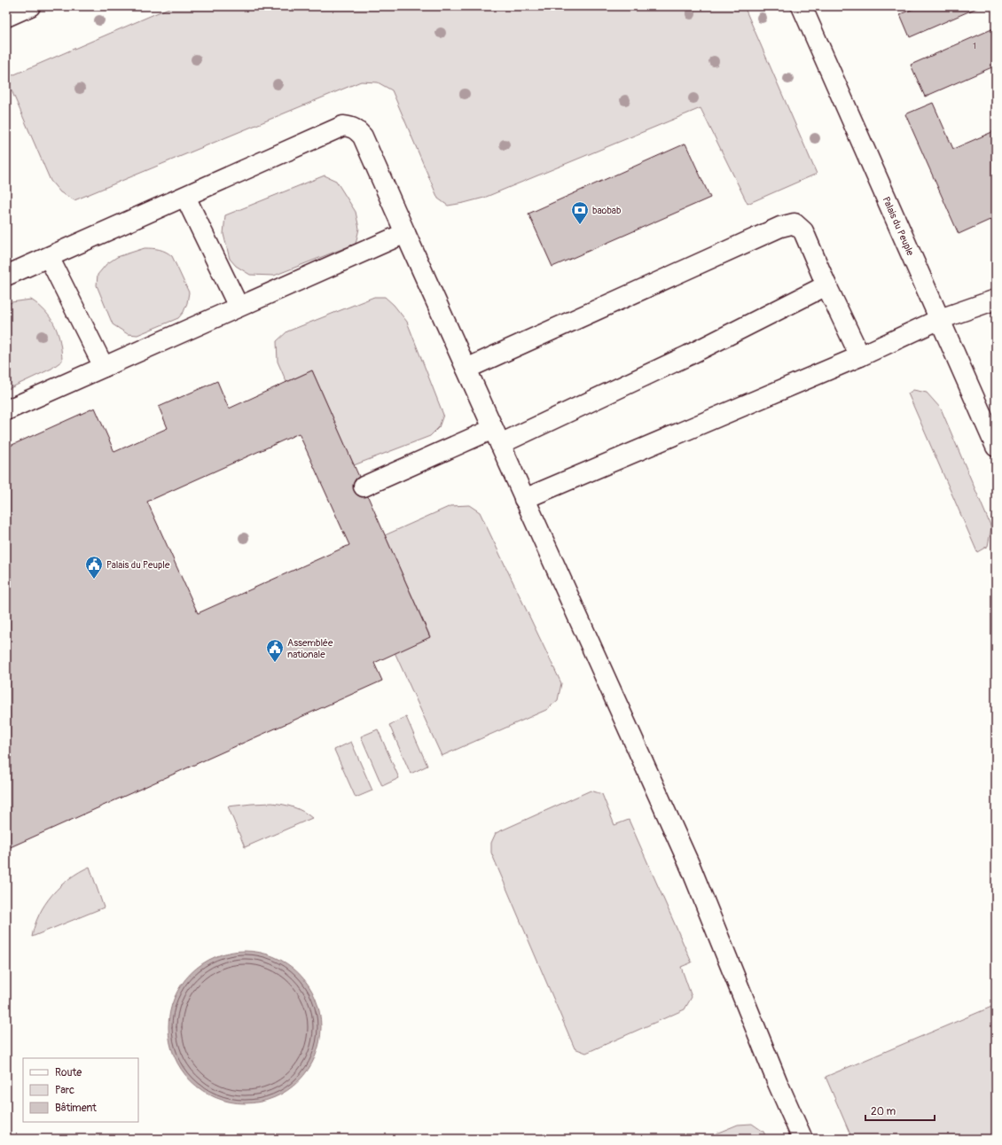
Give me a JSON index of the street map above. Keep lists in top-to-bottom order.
{
  "streets": {
    "street": ["Palais du Peuple"]
  },
  "places": {
    "bank": ["baobab"],
    "public building": ["Palais du Peuple", "Assemblée nationale"]
  },
  "house_numbers": ["1"],
  "legend": ["Route", "Parc", "Bâtiment"],
  "scale_bar": "20 m"
}
